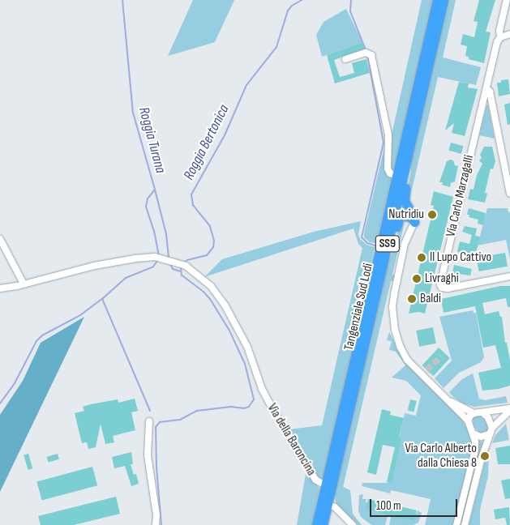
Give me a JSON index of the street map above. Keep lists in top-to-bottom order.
{
  "streets": {
    "highway": ["SS9", "Tangenziale Sud Lodi"],
    "street": ["Via Carlo Marzagalli", "Via della Baroncina"]
  },
  "crossings": [
    ["Tangenziale Sud Lodi", "Via della Baroncina"]
  ],
  "water": ["Roggia Turana", "Roggia Bertonica"],
  "places": [
    "Nutridiu",
    "Il Lupo Cattivo",
    "Livraghi",
    "Baldi",
    "Via Carlo Alberto dalla Chiesa 8"
  ],
  "scale_bar": "100 m"
}
